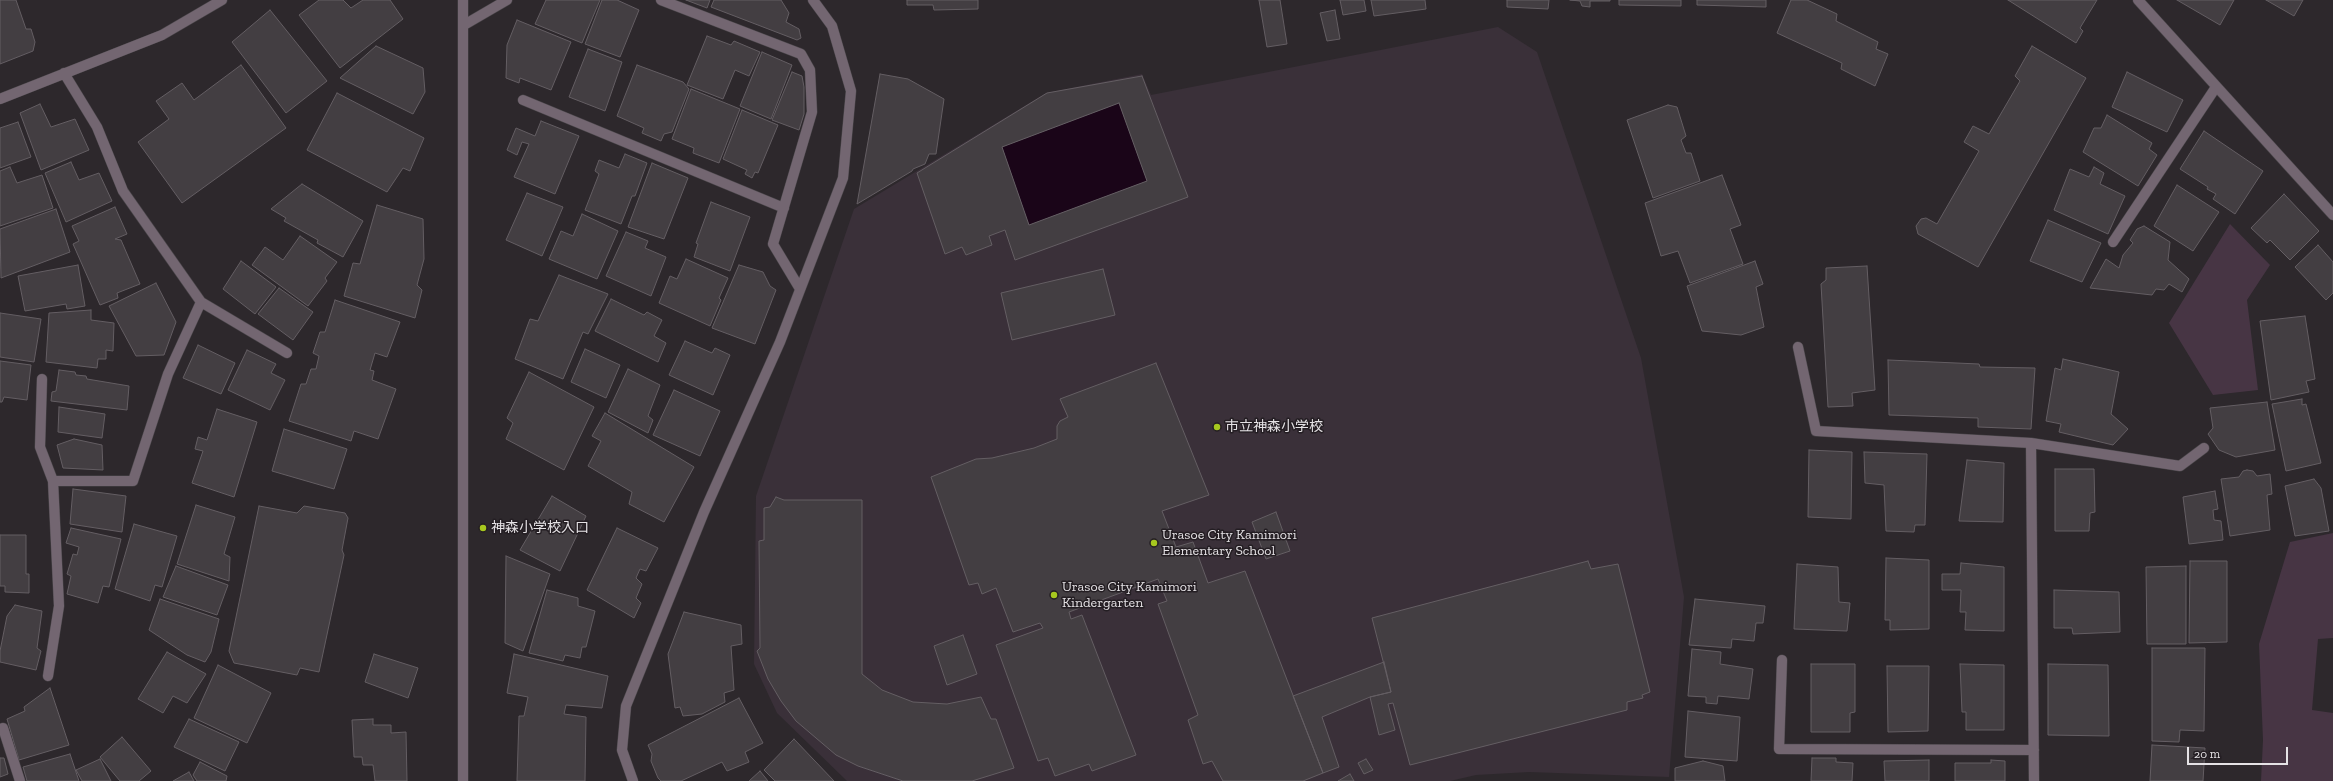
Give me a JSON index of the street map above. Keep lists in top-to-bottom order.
{
  "places": [
    "市立神森小学校",
    "神森小学校入口",
    "Urasoe City Kamimori Elementary School",
    "Urasoe City Kamimori Kindergarten"
  ],
  "scale_bar": "20 m"
}
